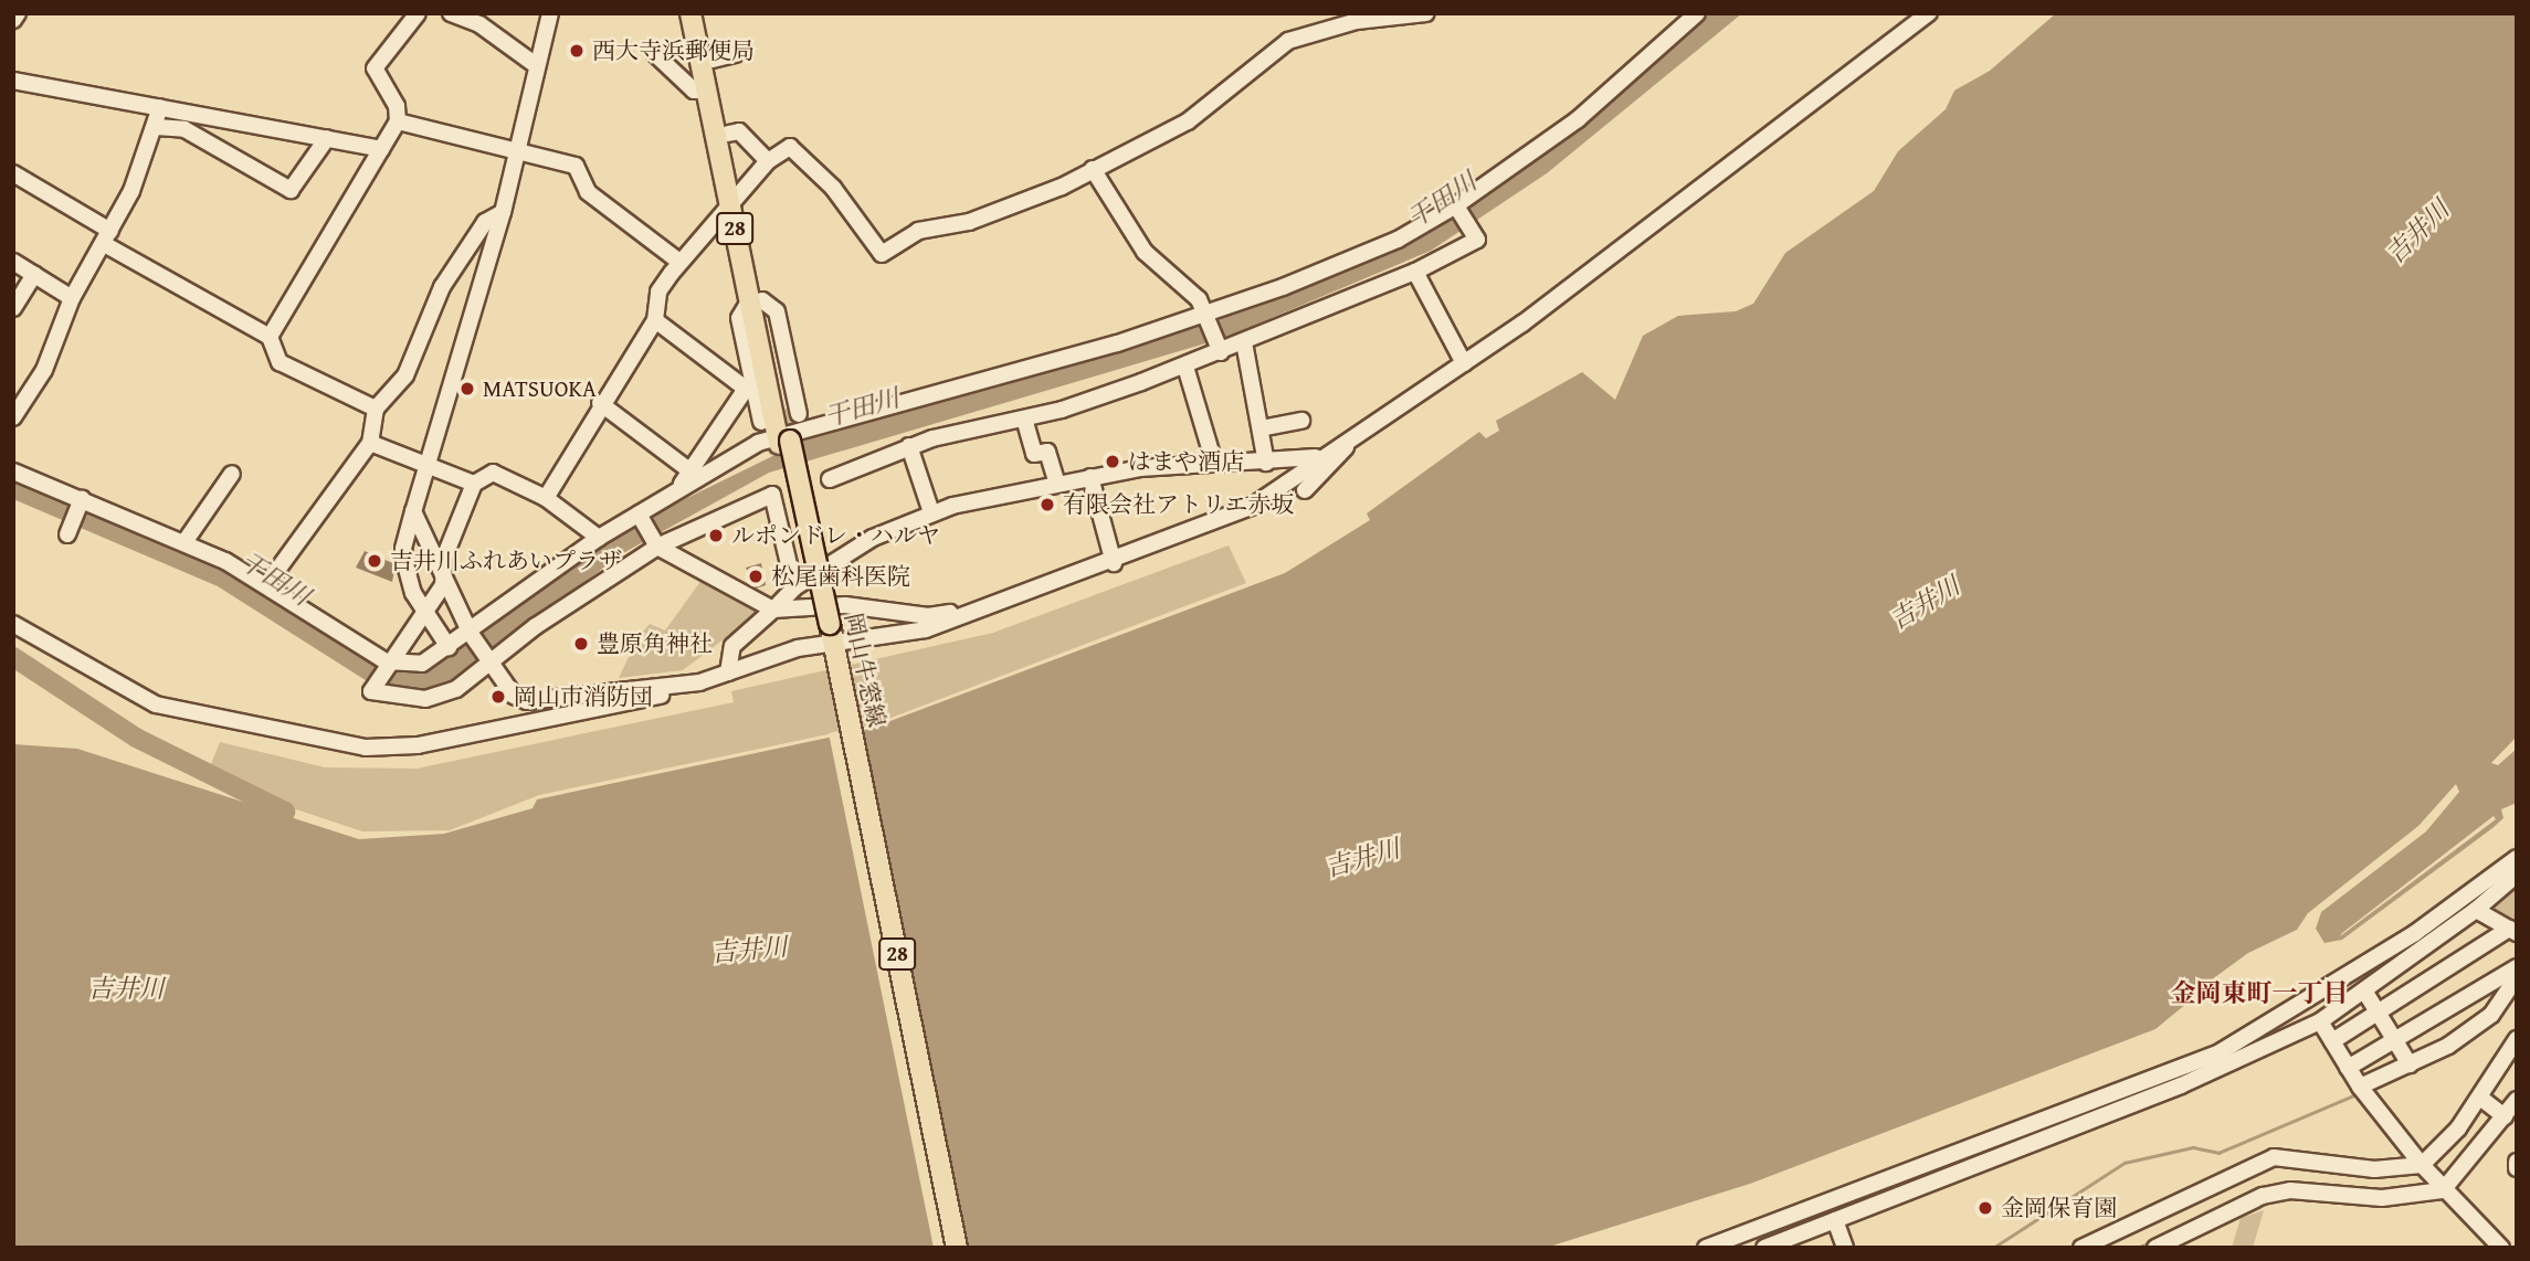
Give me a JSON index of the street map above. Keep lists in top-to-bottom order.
{
  "streets": {
    "main road": ["28", "岡山牛窓線"]
  },
  "districts": ["金岡東町一丁目"],
  "water": ["干田川", "吉井川"],
  "places": [
    "西大寺浜郵便局",
    "MATSUOKA",
    "はまや酒店",
    "有限会社アトリエ赤坂",
    "ルポンドレ・ハルヤ",
    "吉井川ふれあいプラザ",
    "松尾歯科医院",
    "豊原角神社",
    "岡山市消防団",
    "金岡保育園"
  ]
}
